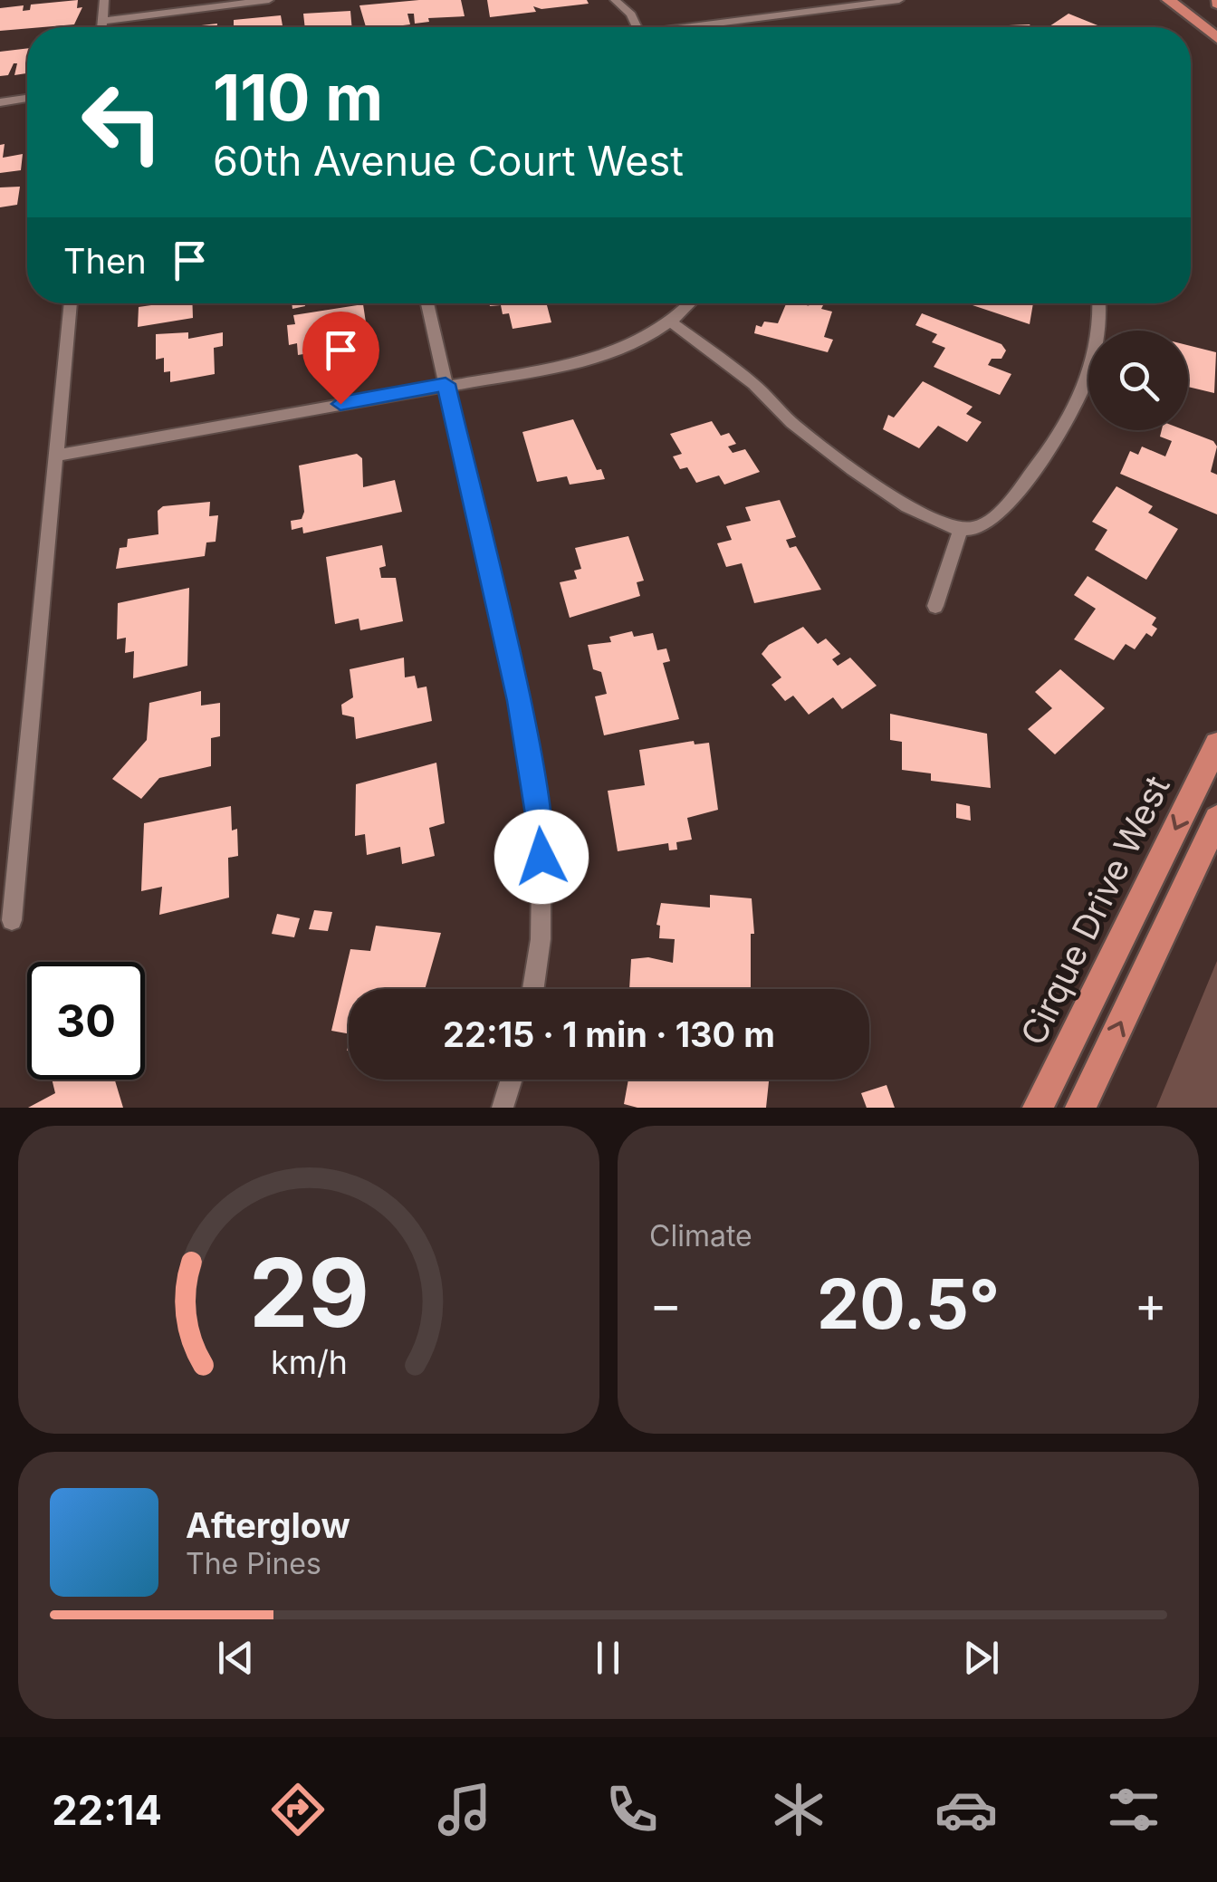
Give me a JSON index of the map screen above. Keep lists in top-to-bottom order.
{
  "streets": {
    "main road": ["Cirque Drive West"]
  },
  "page": {
    "turn": ["110 m", "60th Avenue Court West"],
    "then": "Then",
    "limit": "30",
    "trip": "22:15 · 1 min · 130 m",
    "tile": "Climate",
    "heat": ["−", "20.5°", "+"],
    "song": ["Afterglow", "The Pines"],
    "tabs": "22:14",
    "gauge": ["29", "km/h"]
  }
}
